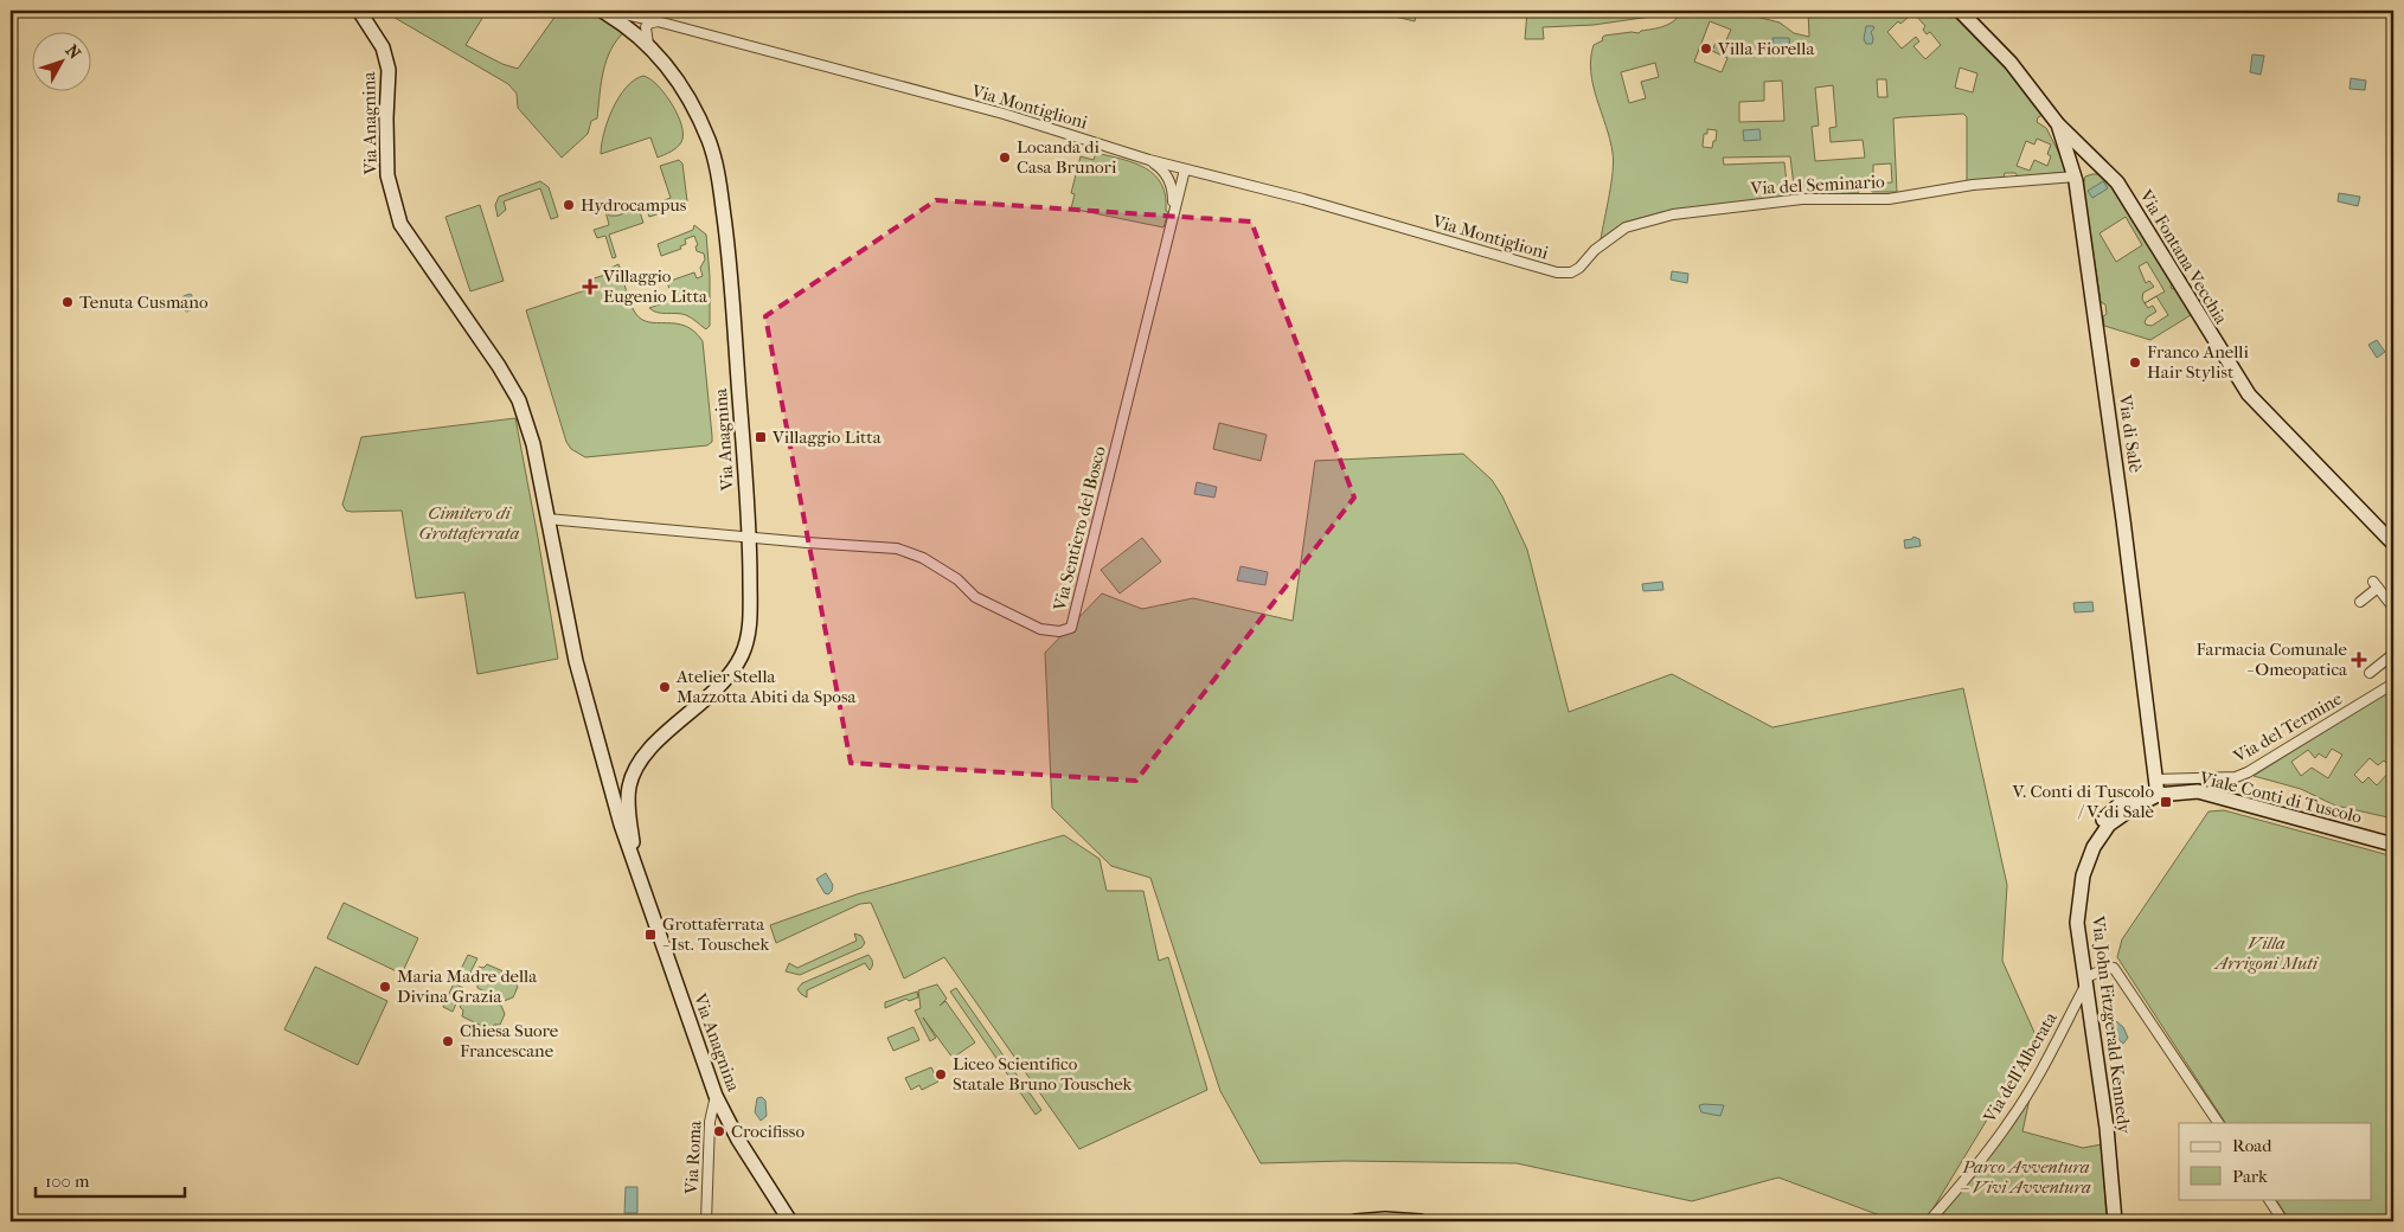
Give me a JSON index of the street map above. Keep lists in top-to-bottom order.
{
  "streets": {
    "main road": [
      "Via Anagnina",
      "Via Fontana Vecchia",
      "Via di Salè",
      "Viale Conti di Tuscolo",
      "Via John Fitzgerald Kennedy"
    ],
    "street": [
      "Via Montiglioni",
      "Via del Seminario",
      "Via Sentiero del Bosco",
      "Via del Termine",
      "Via dell'Alberata",
      "Via Roma"
    ]
  },
  "crossings": [
    ["Via Montiglioni", "Via Anagnina"],
    ["Via Montiglioni", "Via del Seminario"],
    ["Via Montiglioni", "Via Sentiero del Bosco"],
    ["Via Anagnina", "Via Sentiero del Bosco"],
    ["Via Anagnina", "Via Roma"],
    ["Via del Seminario", "Via di Salè"],
    ["Via Fontana Vecchia", "Via di Salè"],
    ["Via di Salè", "Via del Termine"],
    ["Via di Salè", "Viale Conti di Tuscolo"],
    ["Via di Salè", "Via John Fitzgerald Kennedy"],
    ["Via del Termine", "Viale Conti di Tuscolo"],
    ["Via del Termine", "Via John Fitzgerald Kennedy"],
    ["Viale Conti di Tuscolo", "Via John Fitzgerald Kennedy"],
    ["Via John Fitzgerald Kennedy", "Via dell'Alberata"]
  ],
  "parks": ["Cimitero di Grottaferrata", "Villa Arrigoni Muti", "Parco Avventura – Vivi Avventura"],
  "places": {
    "other": [
      "Villa Fiorella",
      "Locanda di Casa Brunori",
      "Hydrocampus",
      "Tenuta Cusmano",
      "Franco Anelli Hair Stylist",
      "Atelier Stella Mazzotta Abiti da Sposa",
      "Maria Madre della Divina Grazia",
      "Chiesa Suore Francescane",
      "Liceo Scientifico Statale Bruno Touschek",
      "Crocifisso"
    ],
    "health": ["Villaggio Eugenio Litta", "Farmacia Comunale - Omeopatica"],
    "transit": ["Villaggio Litta", "V. Conti di Tuscolo / V. di Salè", "Grottaferrata - Ist. Touschek"]
  },
  "legend": ["Road", "Park"],
  "scale_bar": "100 m",
  "north": "top right"
}
